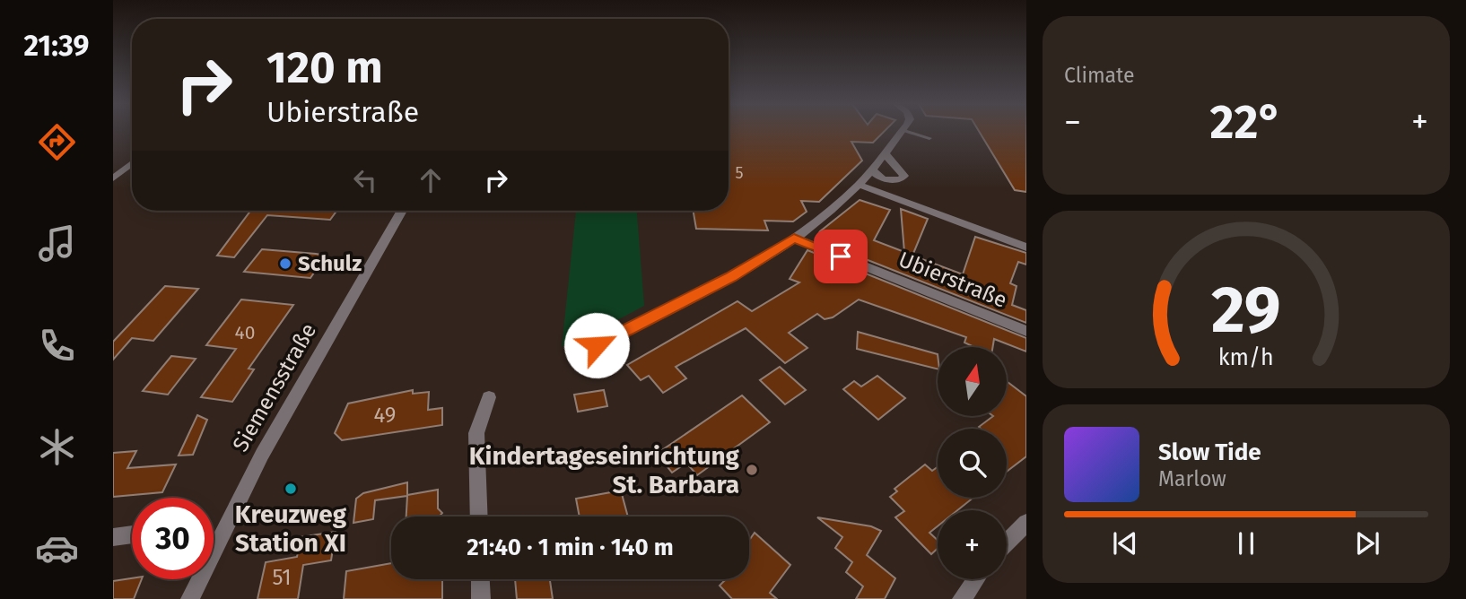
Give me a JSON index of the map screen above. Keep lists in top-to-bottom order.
{
  "streets": {
    "street": ["Ubierstraße", "Siemensstraße"]
  },
  "places": ["Schulz", "Kindertageseinrichtung St. Barbara", "Kreuzweg Station XI"],
  "house_numbers": [
    "5",
    "40",
    "49",
    "51"
  ],
  "north": "top",
  "page": {
    "tabs": "21:39",
    "tile": "Climate",
    "turn": ["120 m", "Ubierstraße"],
    "heat": ["−", "22°", "+"],
    "map_buttons": "+",
    "song": ["Slow Tide", "Marlow"],
    "limit": "30",
    "trip": "21:40 · 1 min · 140 m",
    "gauge": ["29", "km/h"]
  }
}
